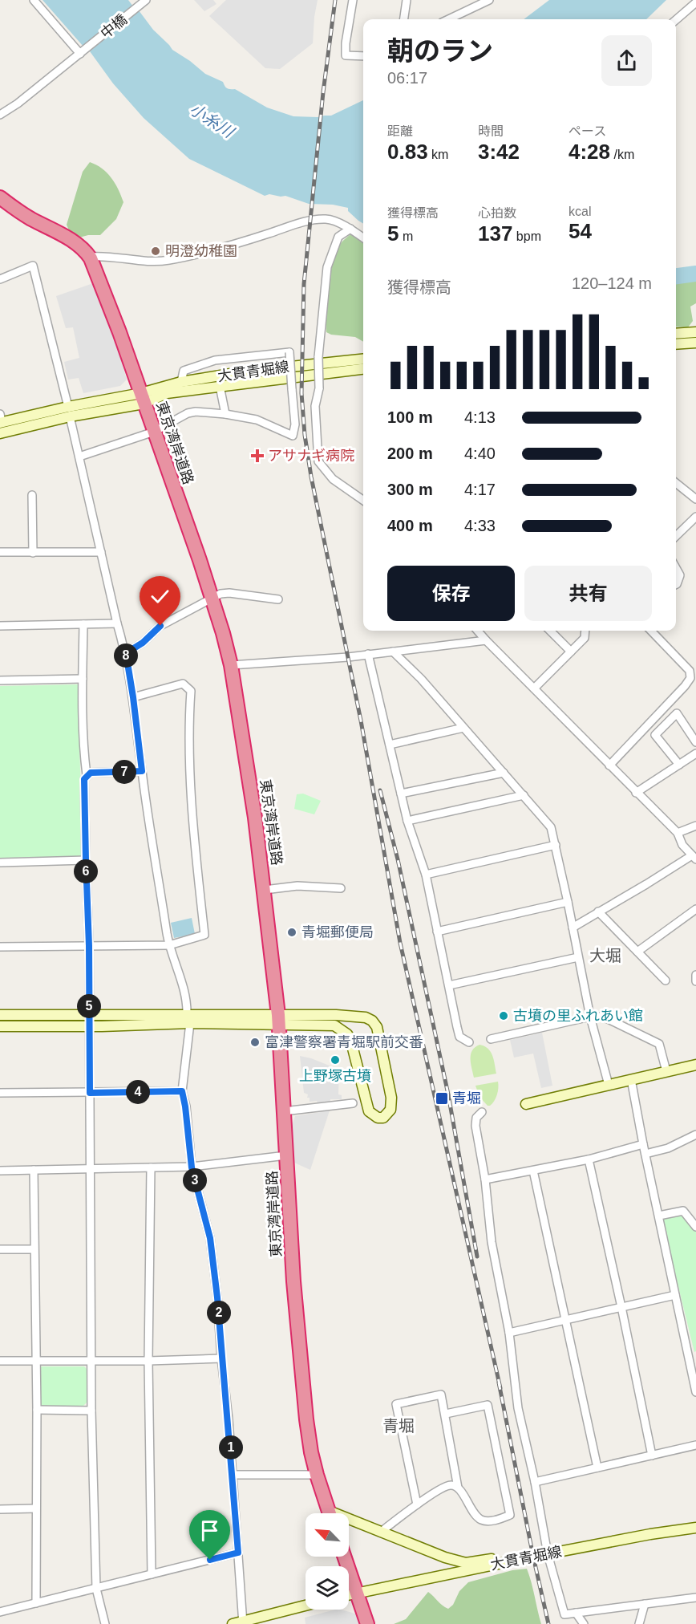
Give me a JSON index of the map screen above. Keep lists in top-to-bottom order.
{
  "streets": {
    "highway": ["東京湾岸道路"],
    "street": ["中橋", "大貫青堀線"]
  },
  "crossings": [
    ["大貫青堀線", "東京湾岸道路"]
  ],
  "districts": ["大堀", "青堀"],
  "water": ["小糸川"],
  "places": {
    "other": [
      "明澄幼稚園",
      "青堀郵便局",
      "古墳の里ふれあい館",
      "富津警察署青堀駅前交番",
      "上野塚古墳"
    ],
    "health": ["アサナギ病院"],
    "transit": ["青堀"]
  },
  "north": "top left",
  "page": {
    "heading": ["朝のラン", "06:17"],
    "stats": [
      ["距離", "0.83 km"],
      ["時間", "3:42"],
      ["ペース", "4:28 /km"],
      ["獲得標高", "5 m"],
      ["心拍数", "137 bpm"],
      ["kcal", "54"]
    ],
    "chart": ["獲得標高", "120–124 m"],
    "list": [
      {
        "name": "100 m",
        "note": "4:13"
      },
      {
        "name": "200 m",
        "note": "4:40"
      },
      {
        "name": "300 m",
        "note": "4:17"
      },
      {
        "name": "400 m",
        "note": "4:33"
      }
    ],
    "buttons": ["保存", "共有"],
    "pins": [
      "8",
      "7",
      "6",
      "5",
      "4",
      "3",
      "2",
      "1"
    ]
  }
}
